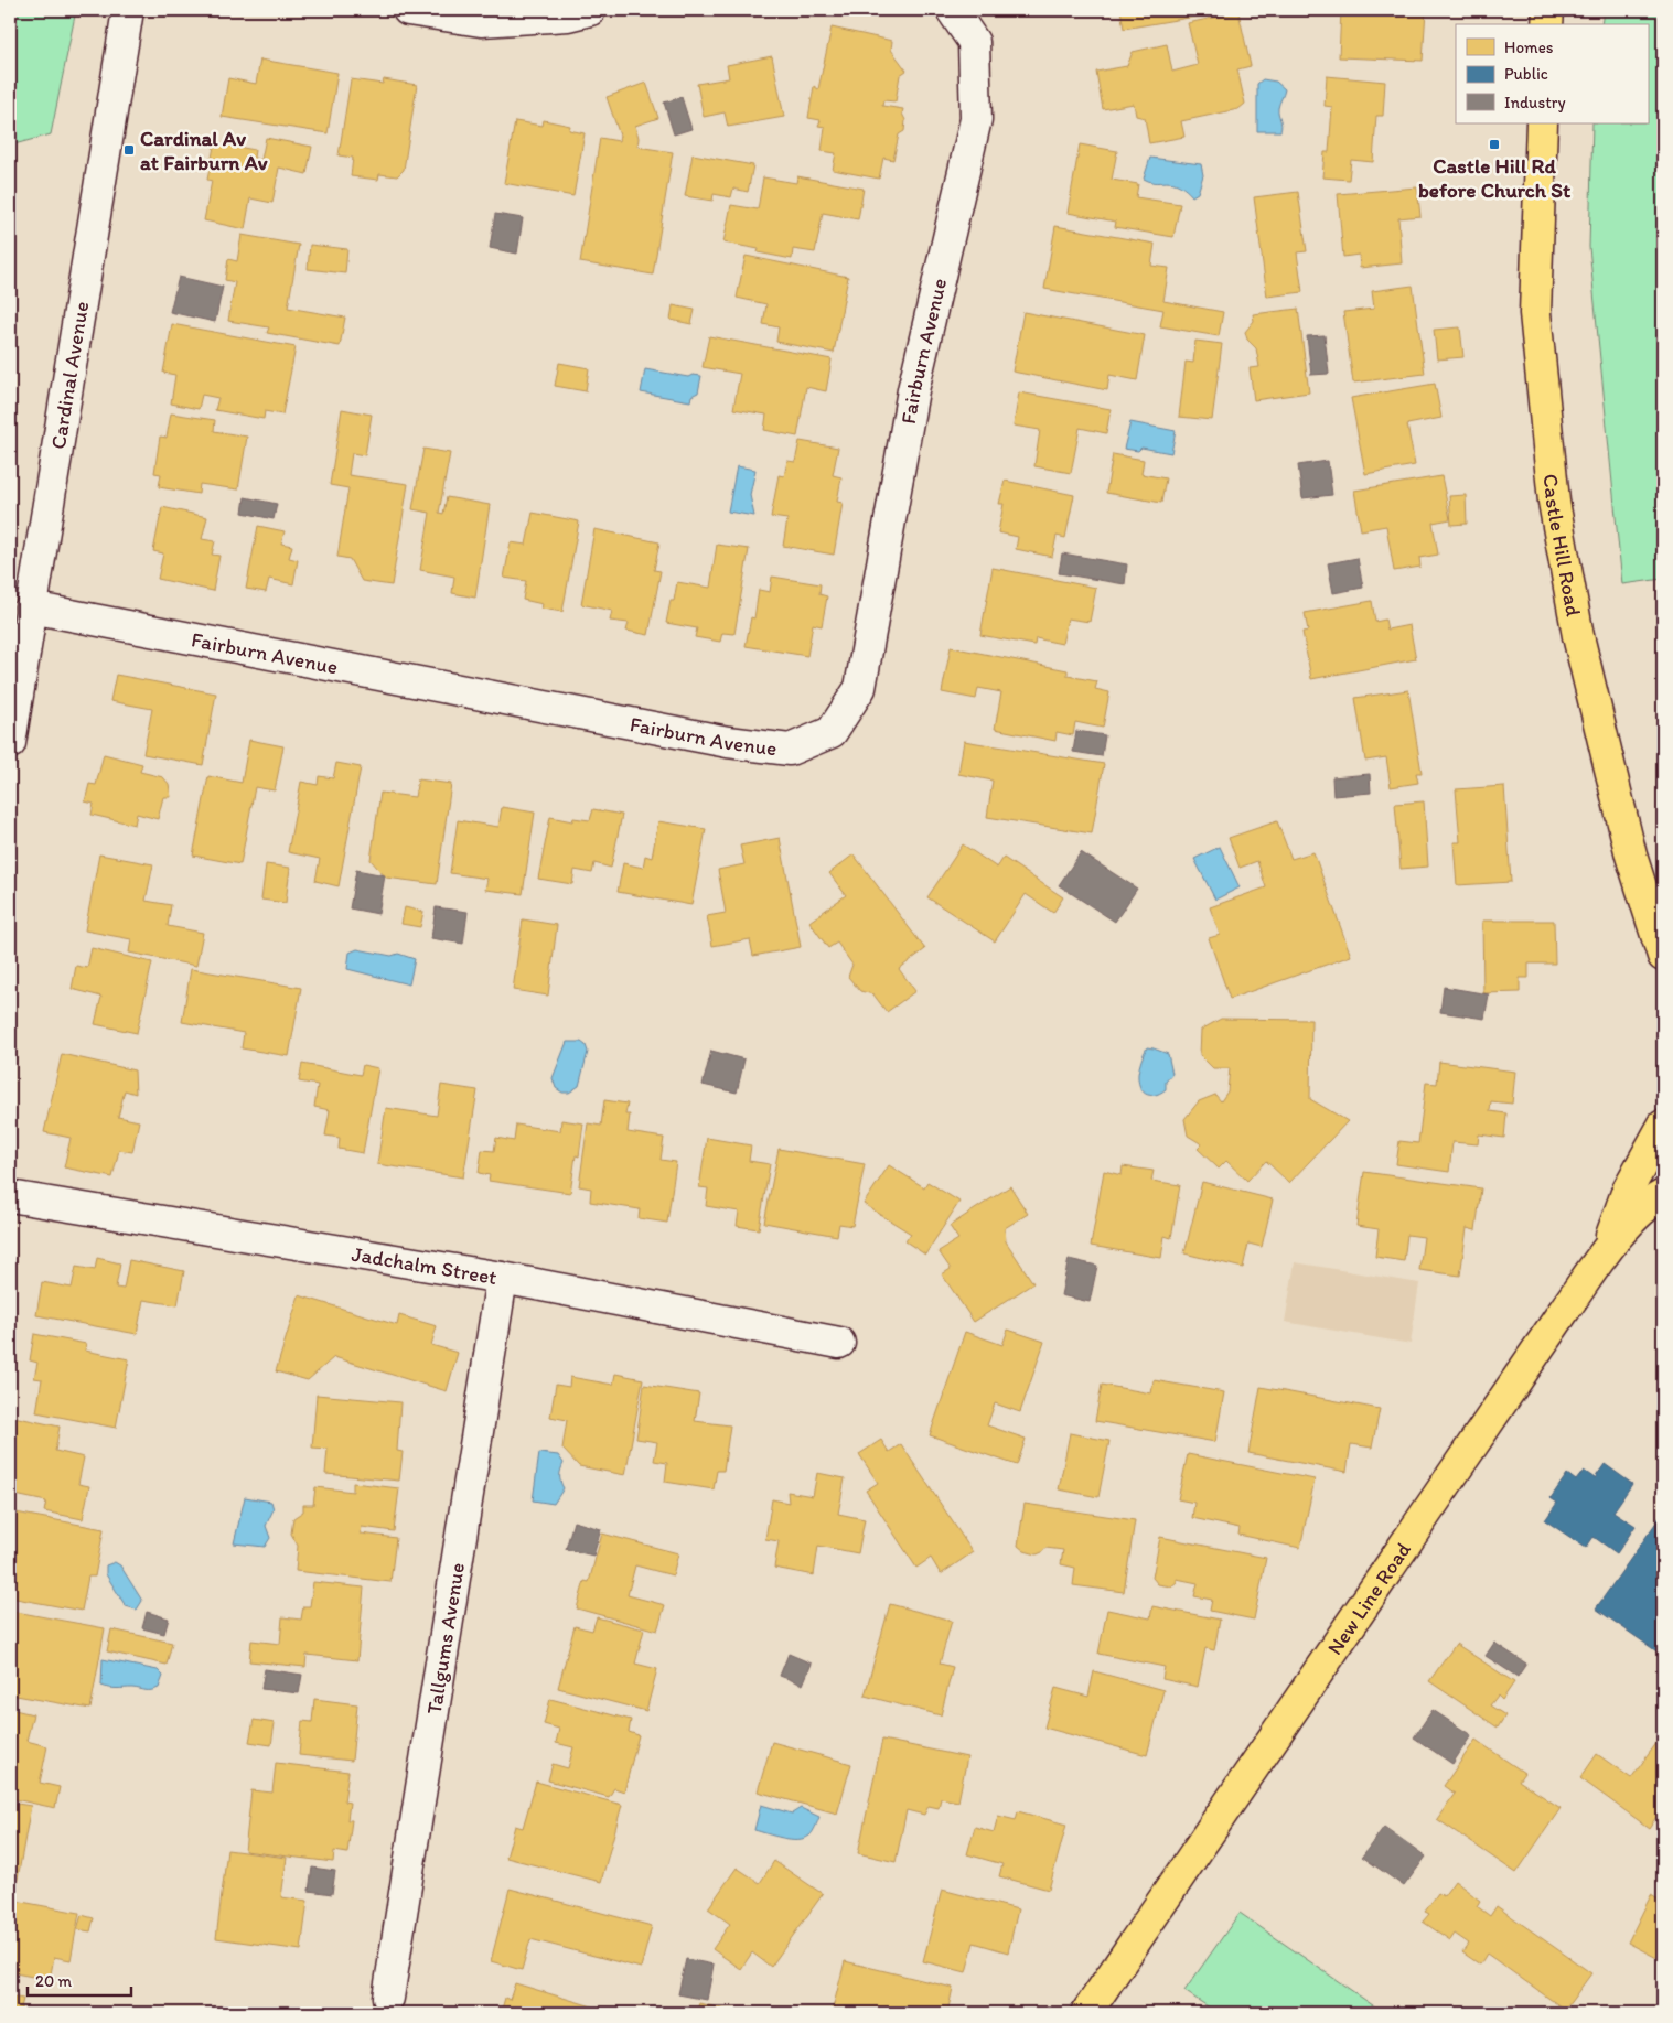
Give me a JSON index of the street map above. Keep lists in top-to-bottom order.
{
  "streets": {
    "main road": ["Castle Hill Road", "New Line Road"],
    "street": [
      "Fairburn Avenue",
      "Cardinal Avenue",
      "Jadchalm Street",
      "Tallgums Avenue"
    ]
  },
  "crossings": [
    ["Fairburn Avenue", "Cardinal Avenue"],
    ["Jadchalm Street", "Tallgums Avenue"]
  ],
  "places": {
    "transit": ["Castle Hill Rd before Church St", "Cardinal Av at Fairburn Av"]
  },
  "legend": ["Homes", "Public", "Industry"],
  "scale_bar": "20 m"
}
